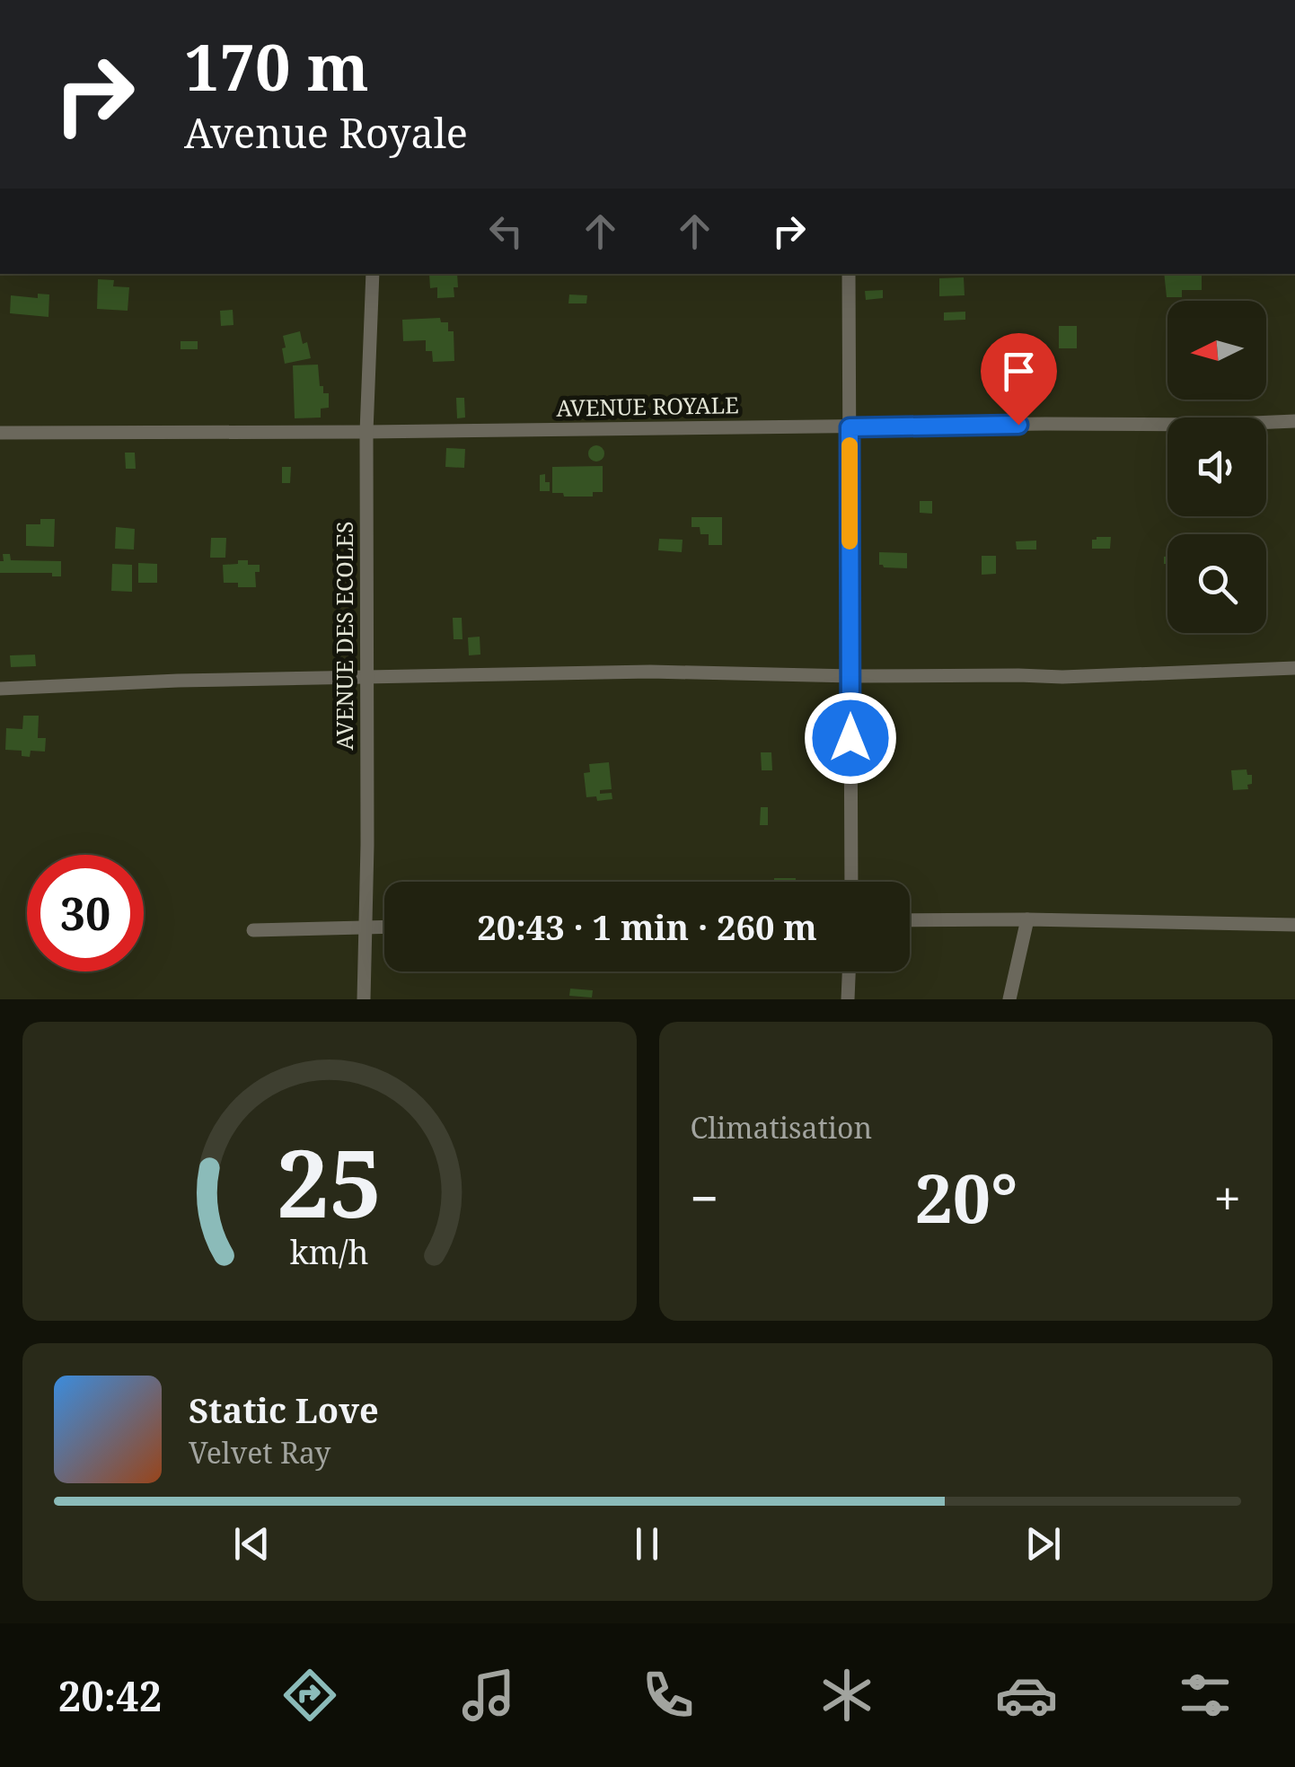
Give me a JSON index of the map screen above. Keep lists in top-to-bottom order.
{
  "streets": {
    "street": ["AVENUE ROYALE", "AVENUE DES ECOLES"]
  },
  "crossings": [
    ["AVENUE ROYALE", "AVENUE DES ECOLES"]
  ],
  "north": "left",
  "page": {
    "turn": ["170 m", "Avenue Royale"],
    "limit": "30",
    "trip": "20:43 · 1 min · 260 m",
    "tile": "Climatisation",
    "heat": ["−", "20°", "+"],
    "song": ["Static Love", "Velvet Ray"],
    "tabs": "20:42",
    "gauge": ["25", "km/h"]
  }
}
